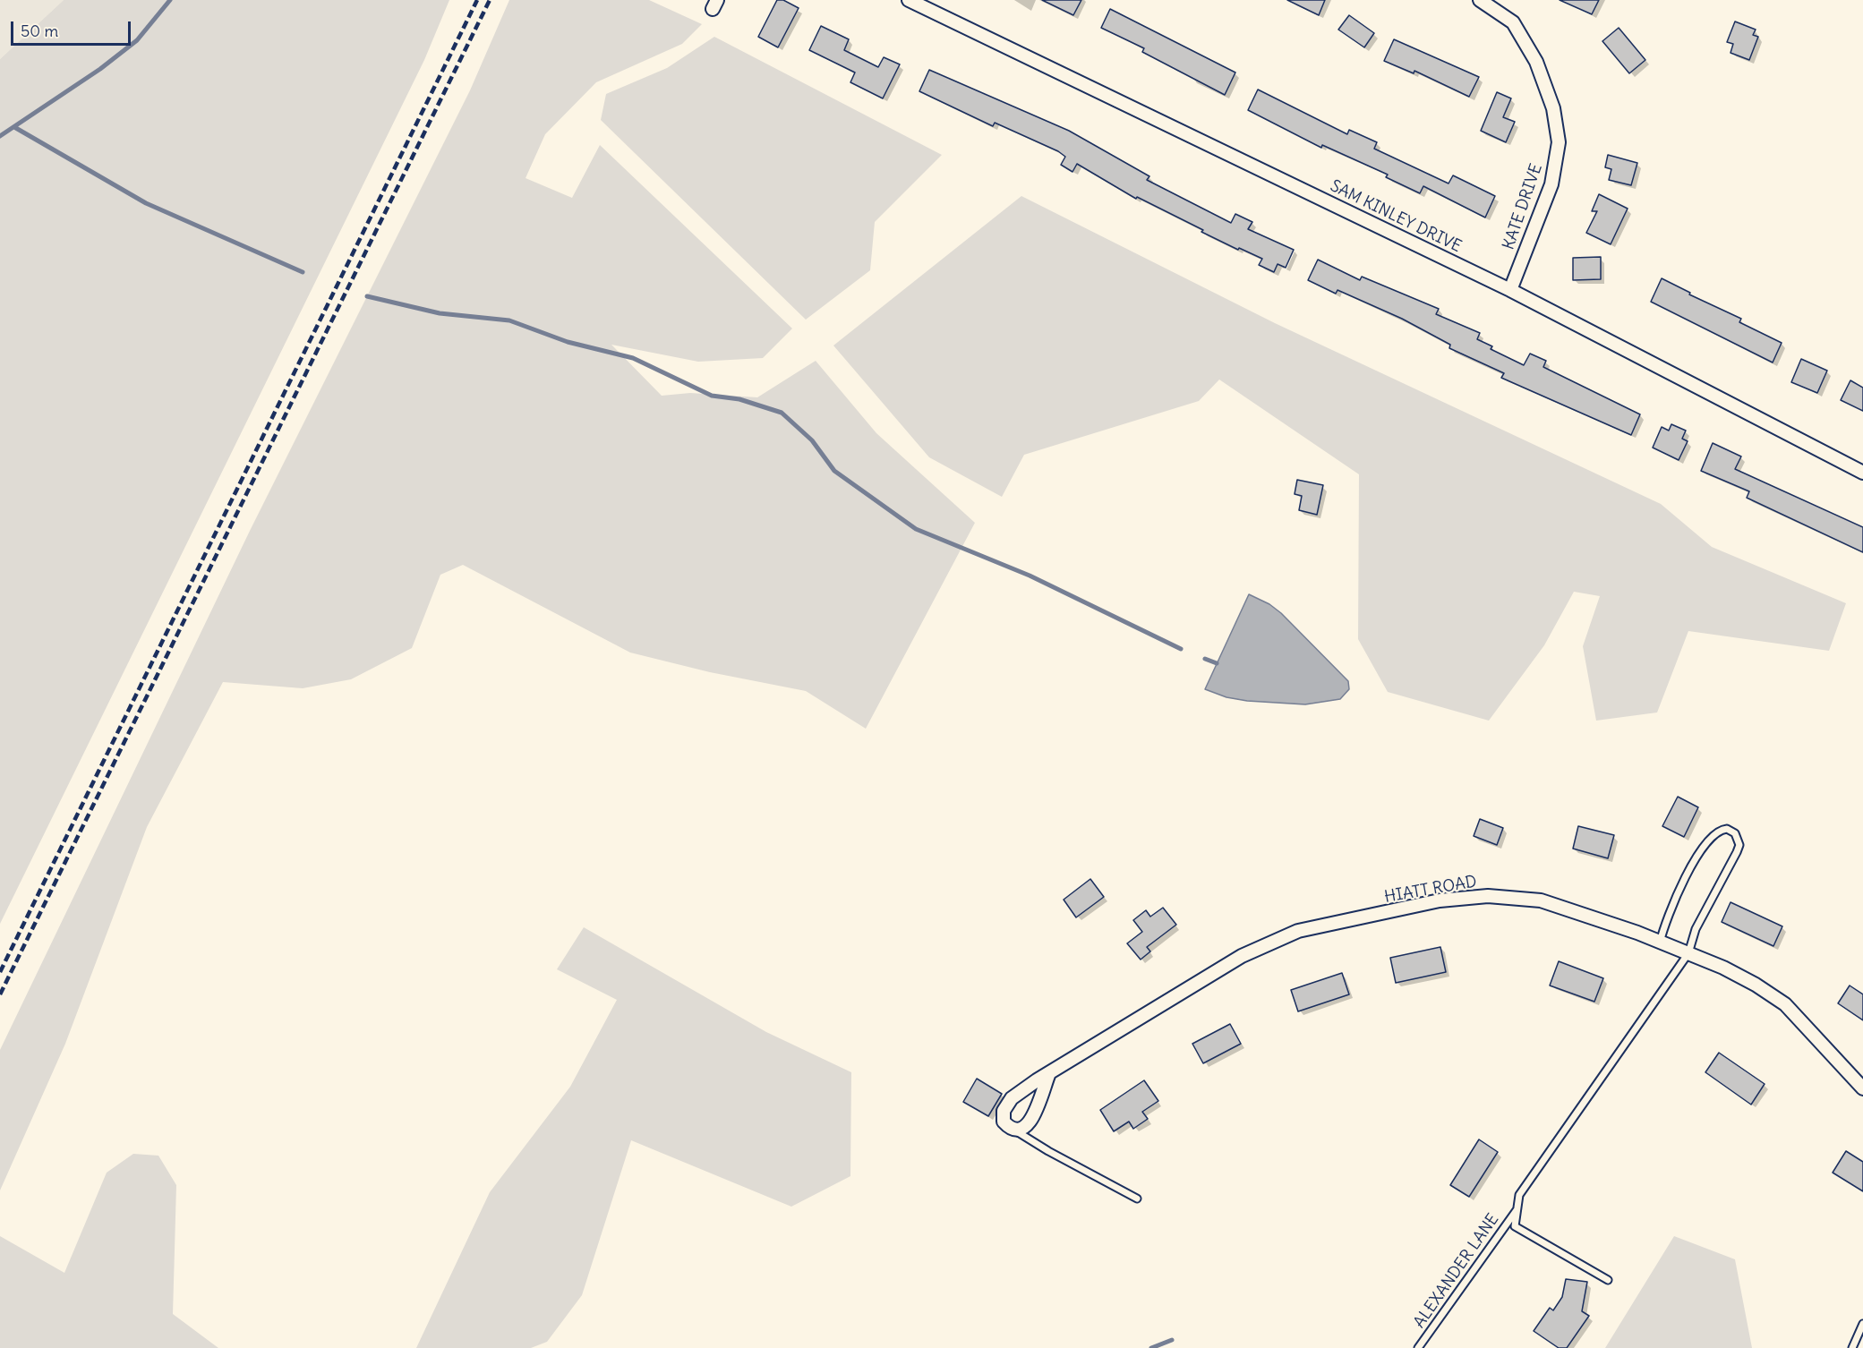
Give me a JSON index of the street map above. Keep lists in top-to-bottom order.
{
  "streets": {
    "street": ["KATE DRIVE", "SAM KINLEY DRIVE", "HIATT ROAD"],
    "lane": ["ALEXANDER LANE"]
  },
  "crossings": [
    ["KATE DRIVE", "SAM KINLEY DRIVE"],
    ["HIATT ROAD", "ALEXANDER LANE"]
  ],
  "scale_bar": "50 m"
}
